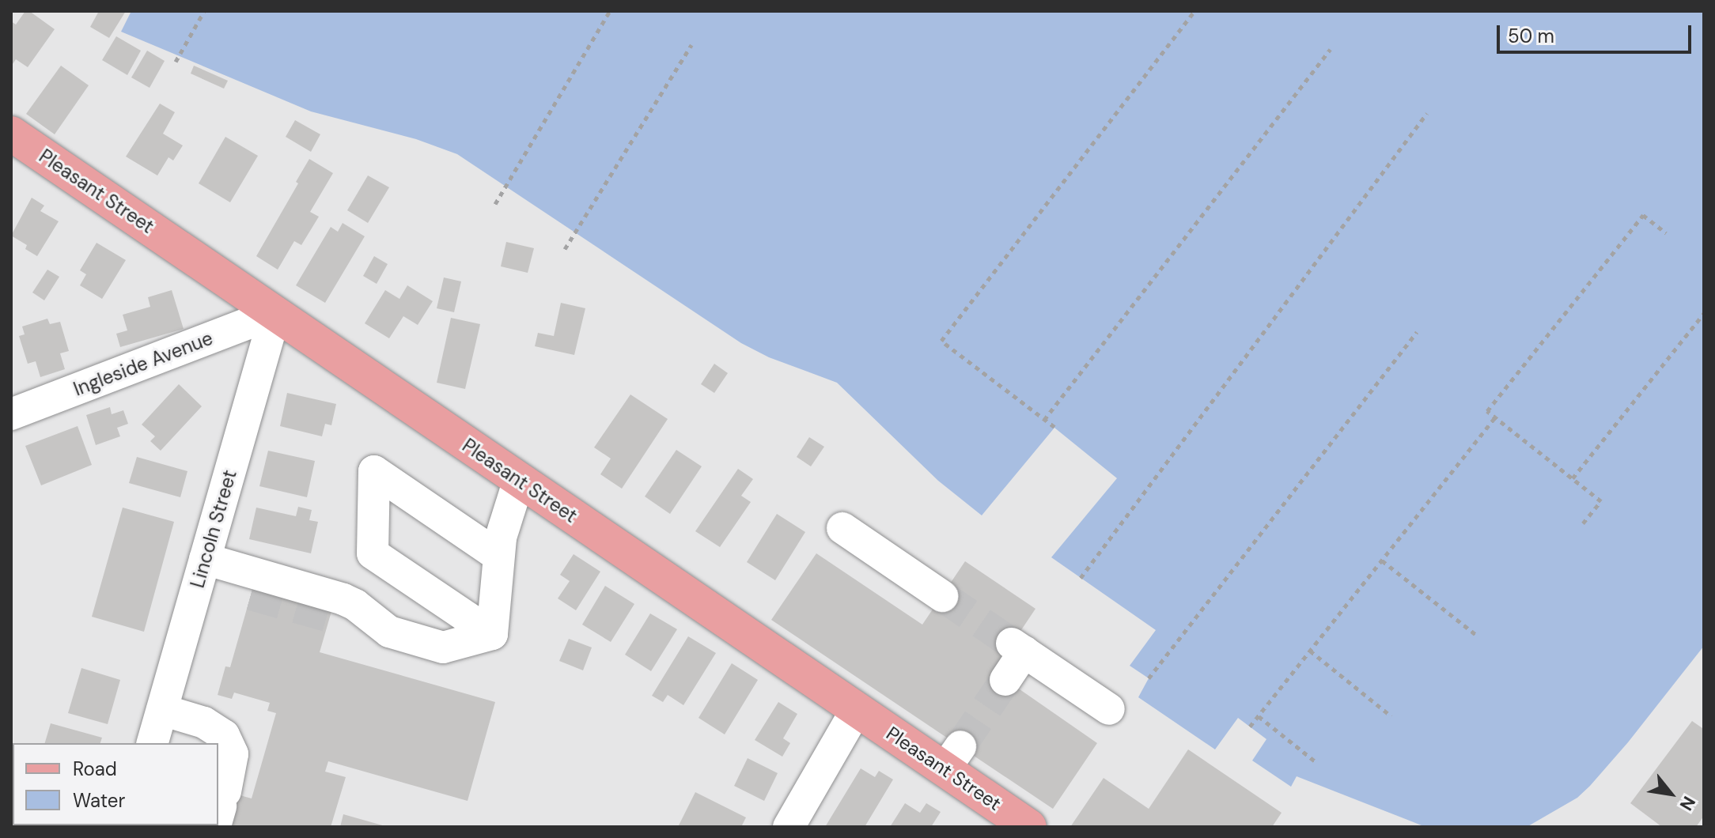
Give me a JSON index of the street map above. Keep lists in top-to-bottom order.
{
  "streets": {
    "main road": ["Pleasant Street"],
    "street": ["Ingleside Avenue", "Lincoln Street"]
  },
  "crossings": [
    ["Pleasant Street", "Ingleside Avenue"],
    ["Pleasant Street", "Lincoln Street"],
    ["Ingleside Avenue", "Lincoln Street"]
  ],
  "legend": ["Road", "Water"],
  "scale_bar": "50 m",
  "north": "bottom right"
}
